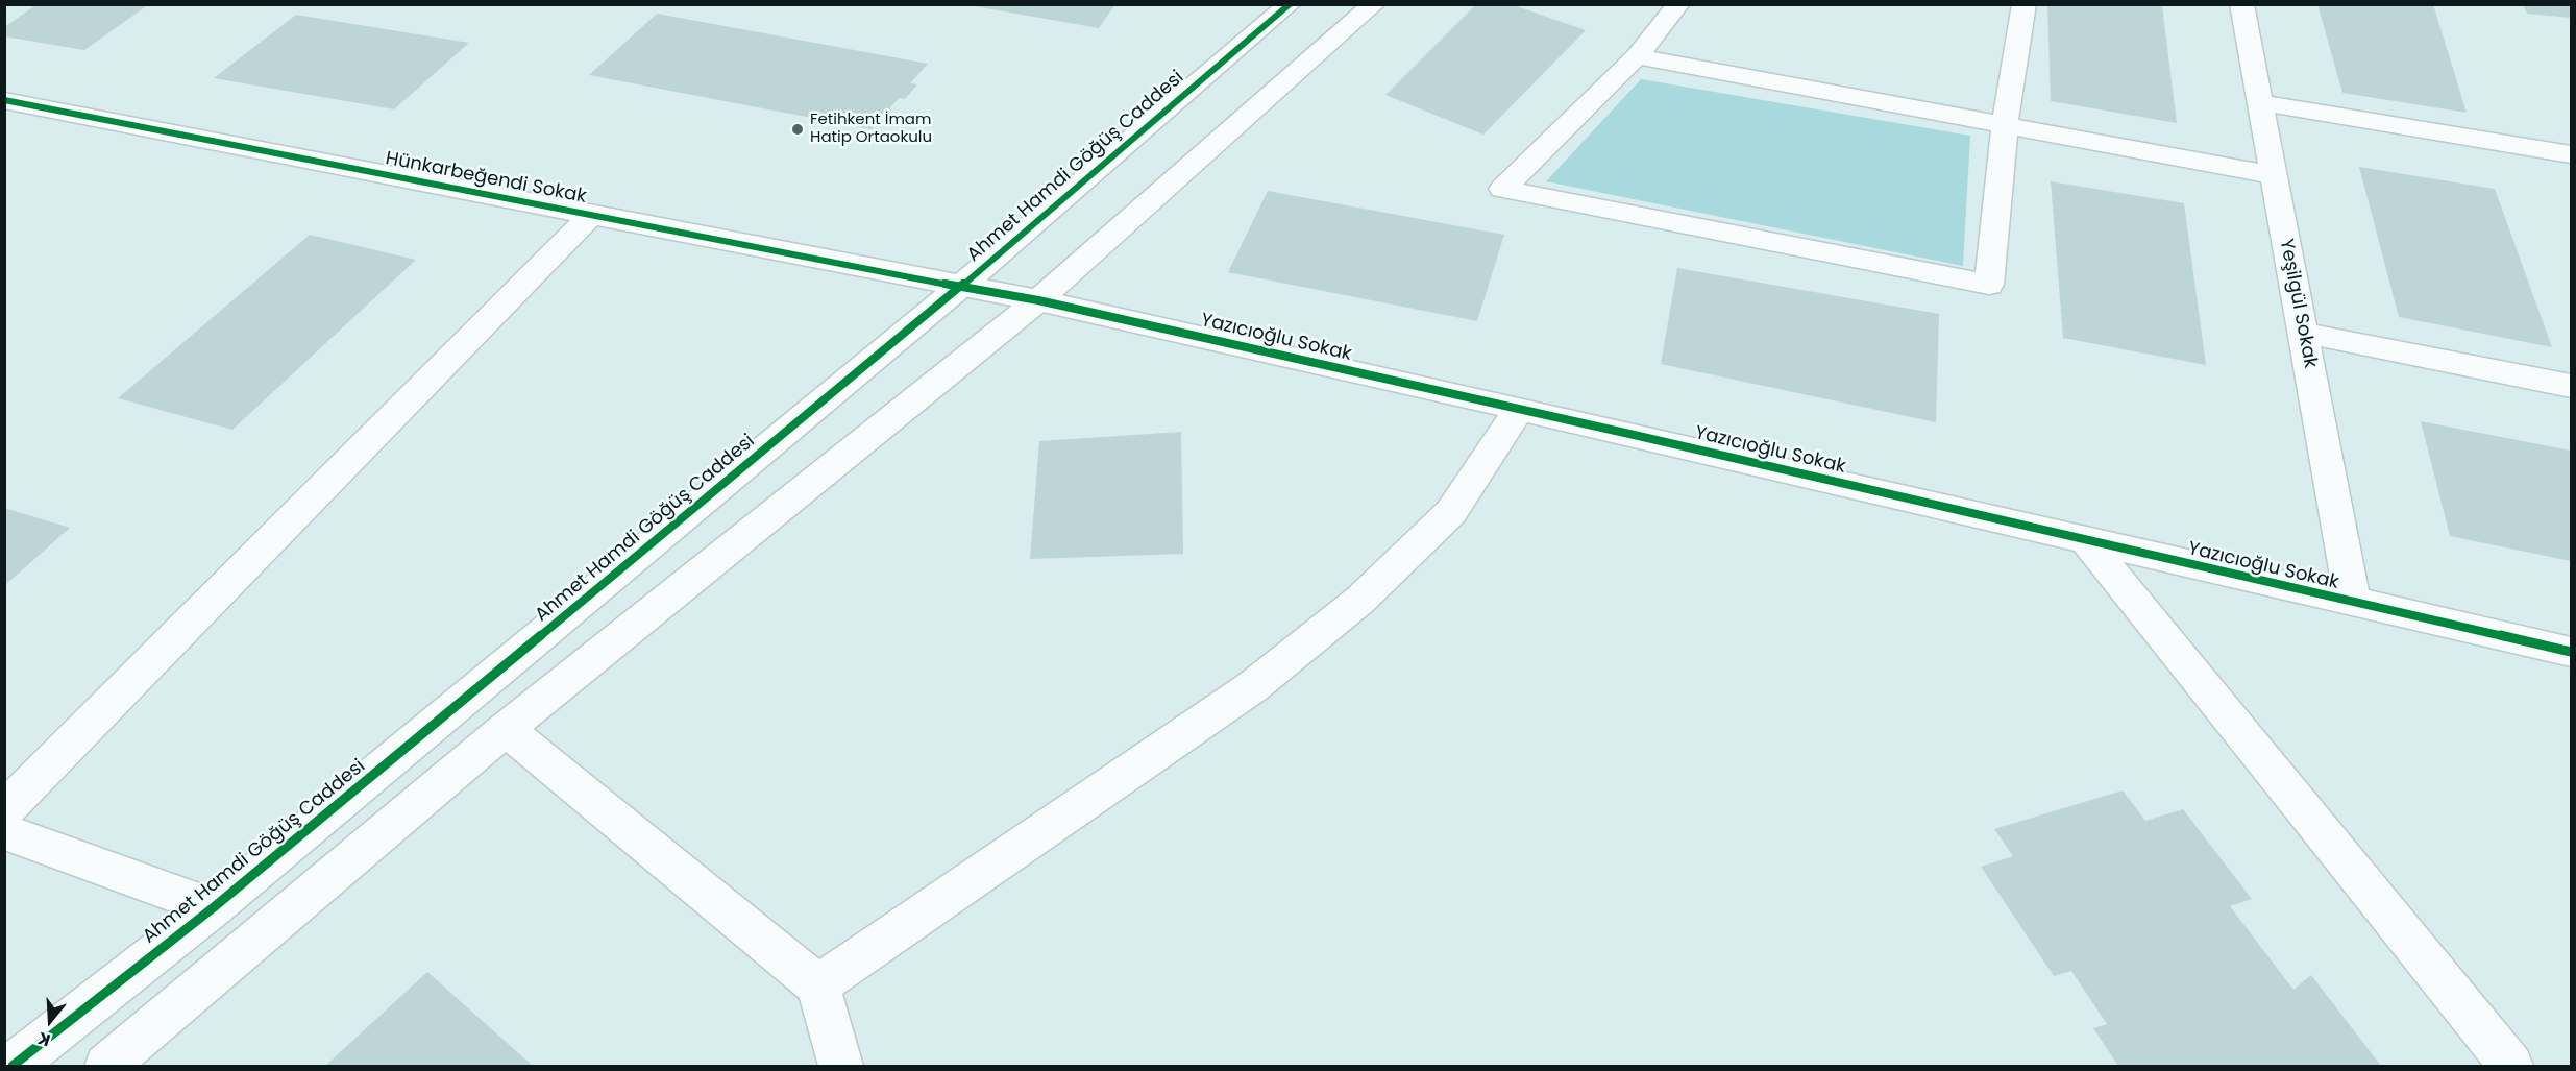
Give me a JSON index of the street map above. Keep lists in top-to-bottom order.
{
  "streets": {
    "street": [
      "Ahmet Hamdi Göğüş Caddesi",
      "Hünkarbeğendi Sokak",
      "Yeşilgül Sokak",
      "Yazıcıoğlu Sokak"
    ]
  },
  "crossings": [
    ["Ahmet Hamdi Göğüş Caddesi", "Hünkarbeğendi Sokak"],
    ["Ahmet Hamdi Göğüş Caddesi", "Yazıcıoğlu Sokak"],
    ["Hünkarbeğendi Sokak", "Yazıcıoğlu Sokak"],
    ["Yeşilgül Sokak", "Yazıcıoğlu Sokak"]
  ],
  "places": ["Fetihkent İmam Hatip Ortaokulu"],
  "north": "bottom"
}
